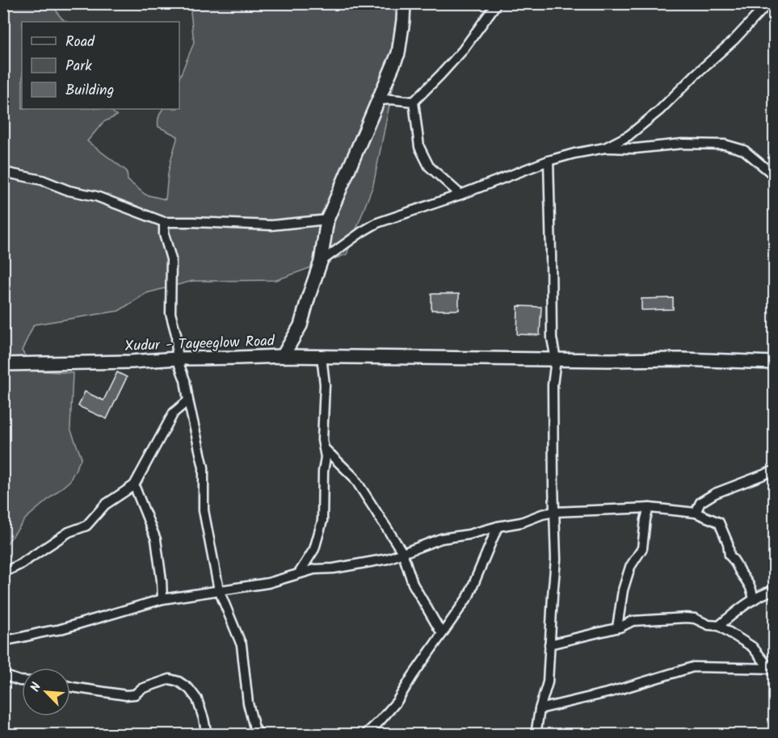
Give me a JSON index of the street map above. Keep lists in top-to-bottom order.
{
  "streets": {
    "main road": ["Xudur - Tayeeglow Road"]
  },
  "legend": ["Road", "Park", "Building"],
  "north": "top left"
}
